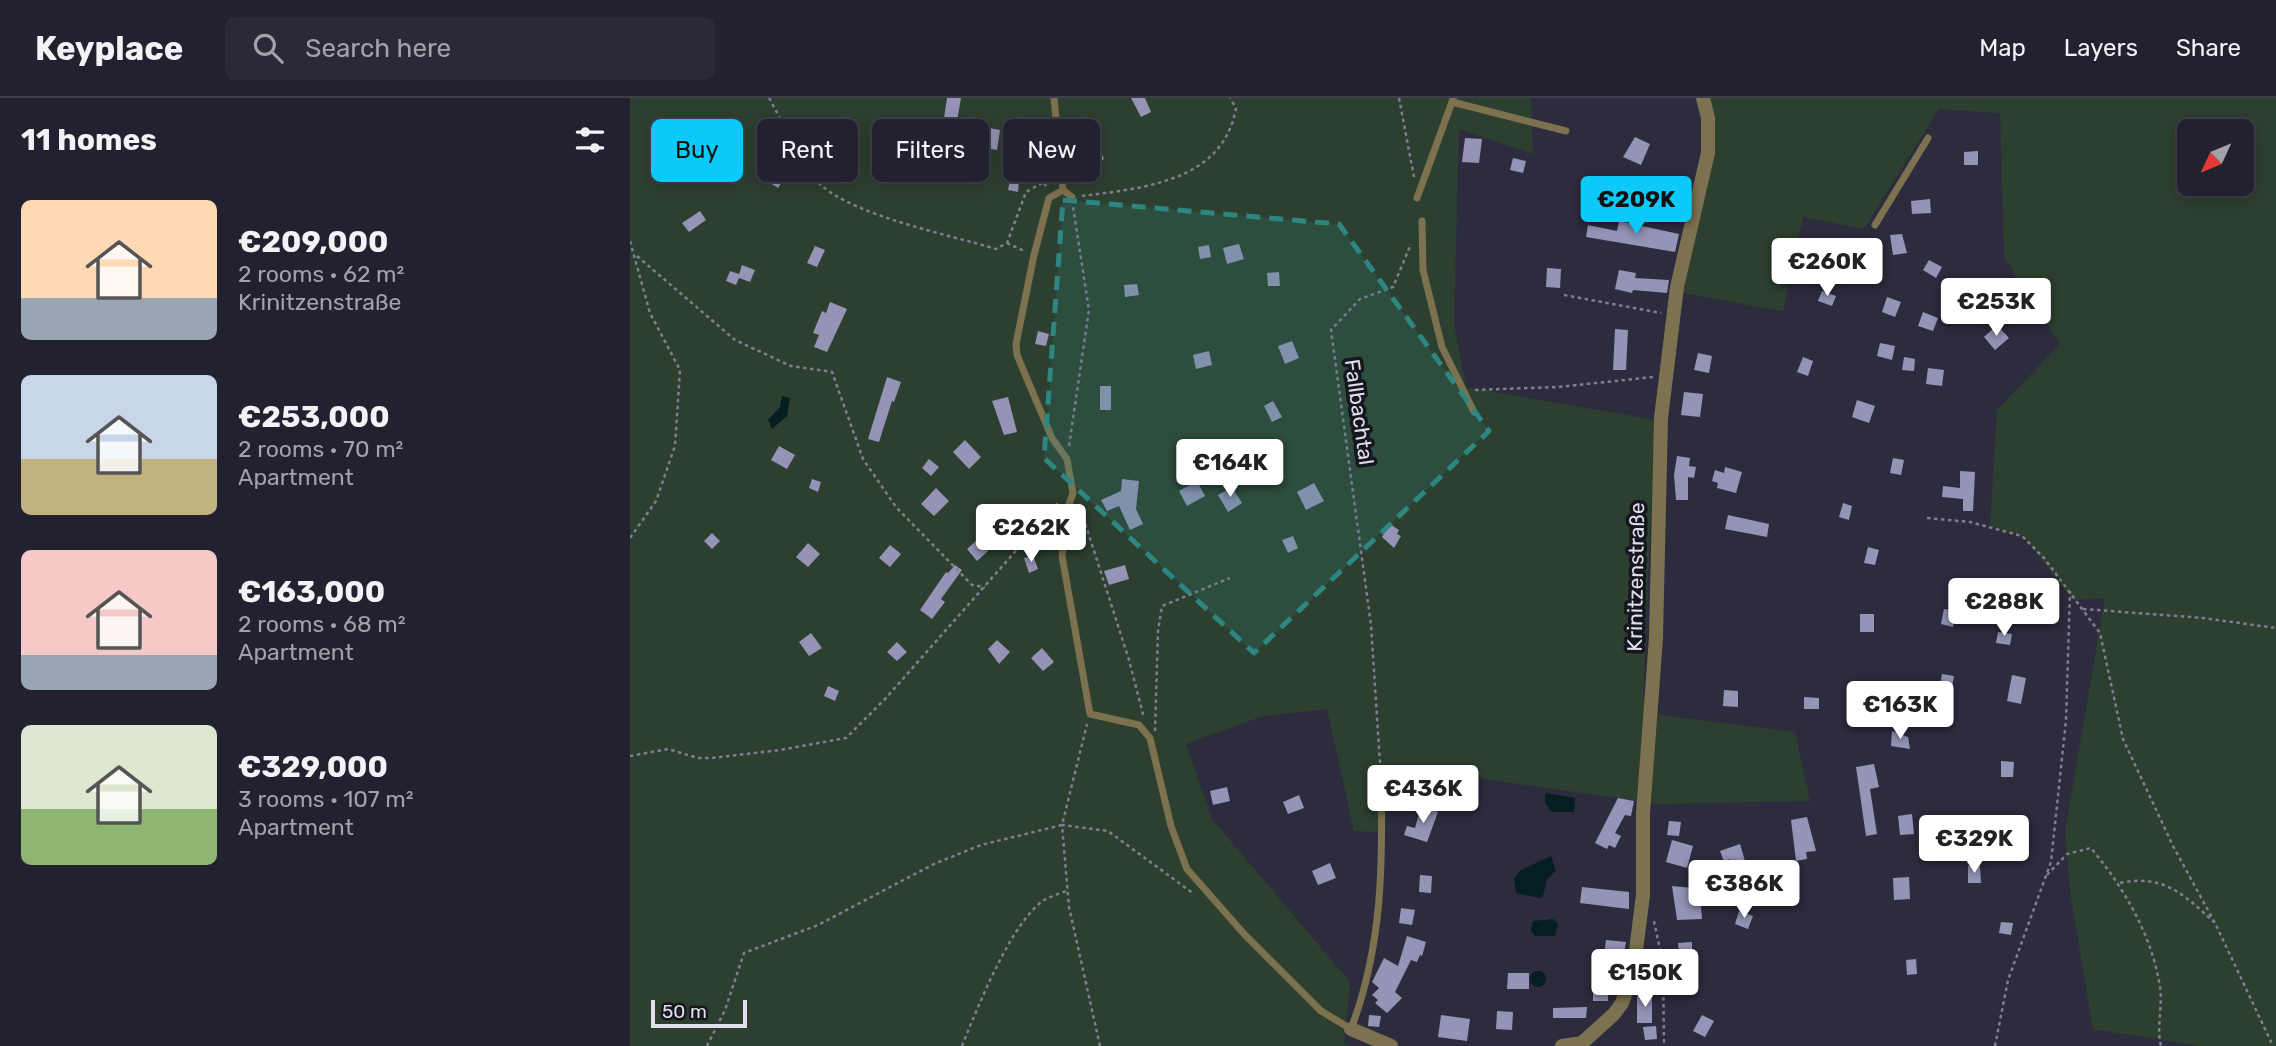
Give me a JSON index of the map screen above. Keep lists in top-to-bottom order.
{
  "streets": {
    "street": ["Krinitzenstraße"],
    "path": ["Fallbachtal"]
  },
  "scale_bar": "50 m",
  "north": "bottom left",
  "page": {
    "header": "Keyplace",
    "search": "Search here",
    "nav": ["Map", "Layers", "Share"],
    "heading": "11 homes",
    "chip": [
      "Buy",
      "Rent",
      "Filters",
      "New"
    ],
    "price": [
      "€209K",
      "€260K",
      "€253K",
      "€164K",
      "€262K",
      "€288K",
      "€163K",
      "€436K",
      "€329K",
      "€386K",
      "€150K"
    ],
    "list": [
      {
        "name": "€209,000",
        "note": "2 rooms · 62 m² · Krinitzenstraße"
      },
      {
        "name": "€253,000",
        "note": "2 rooms · 70 m² · Apartment"
      },
      {
        "name": "€163,000",
        "note": "2 rooms · 68 m² · Apartment"
      },
      {
        "name": "€329,000",
        "note": "3 rooms · 107 m² · Apartment"
      }
    ],
    "scale": "50 m"
  }
}
